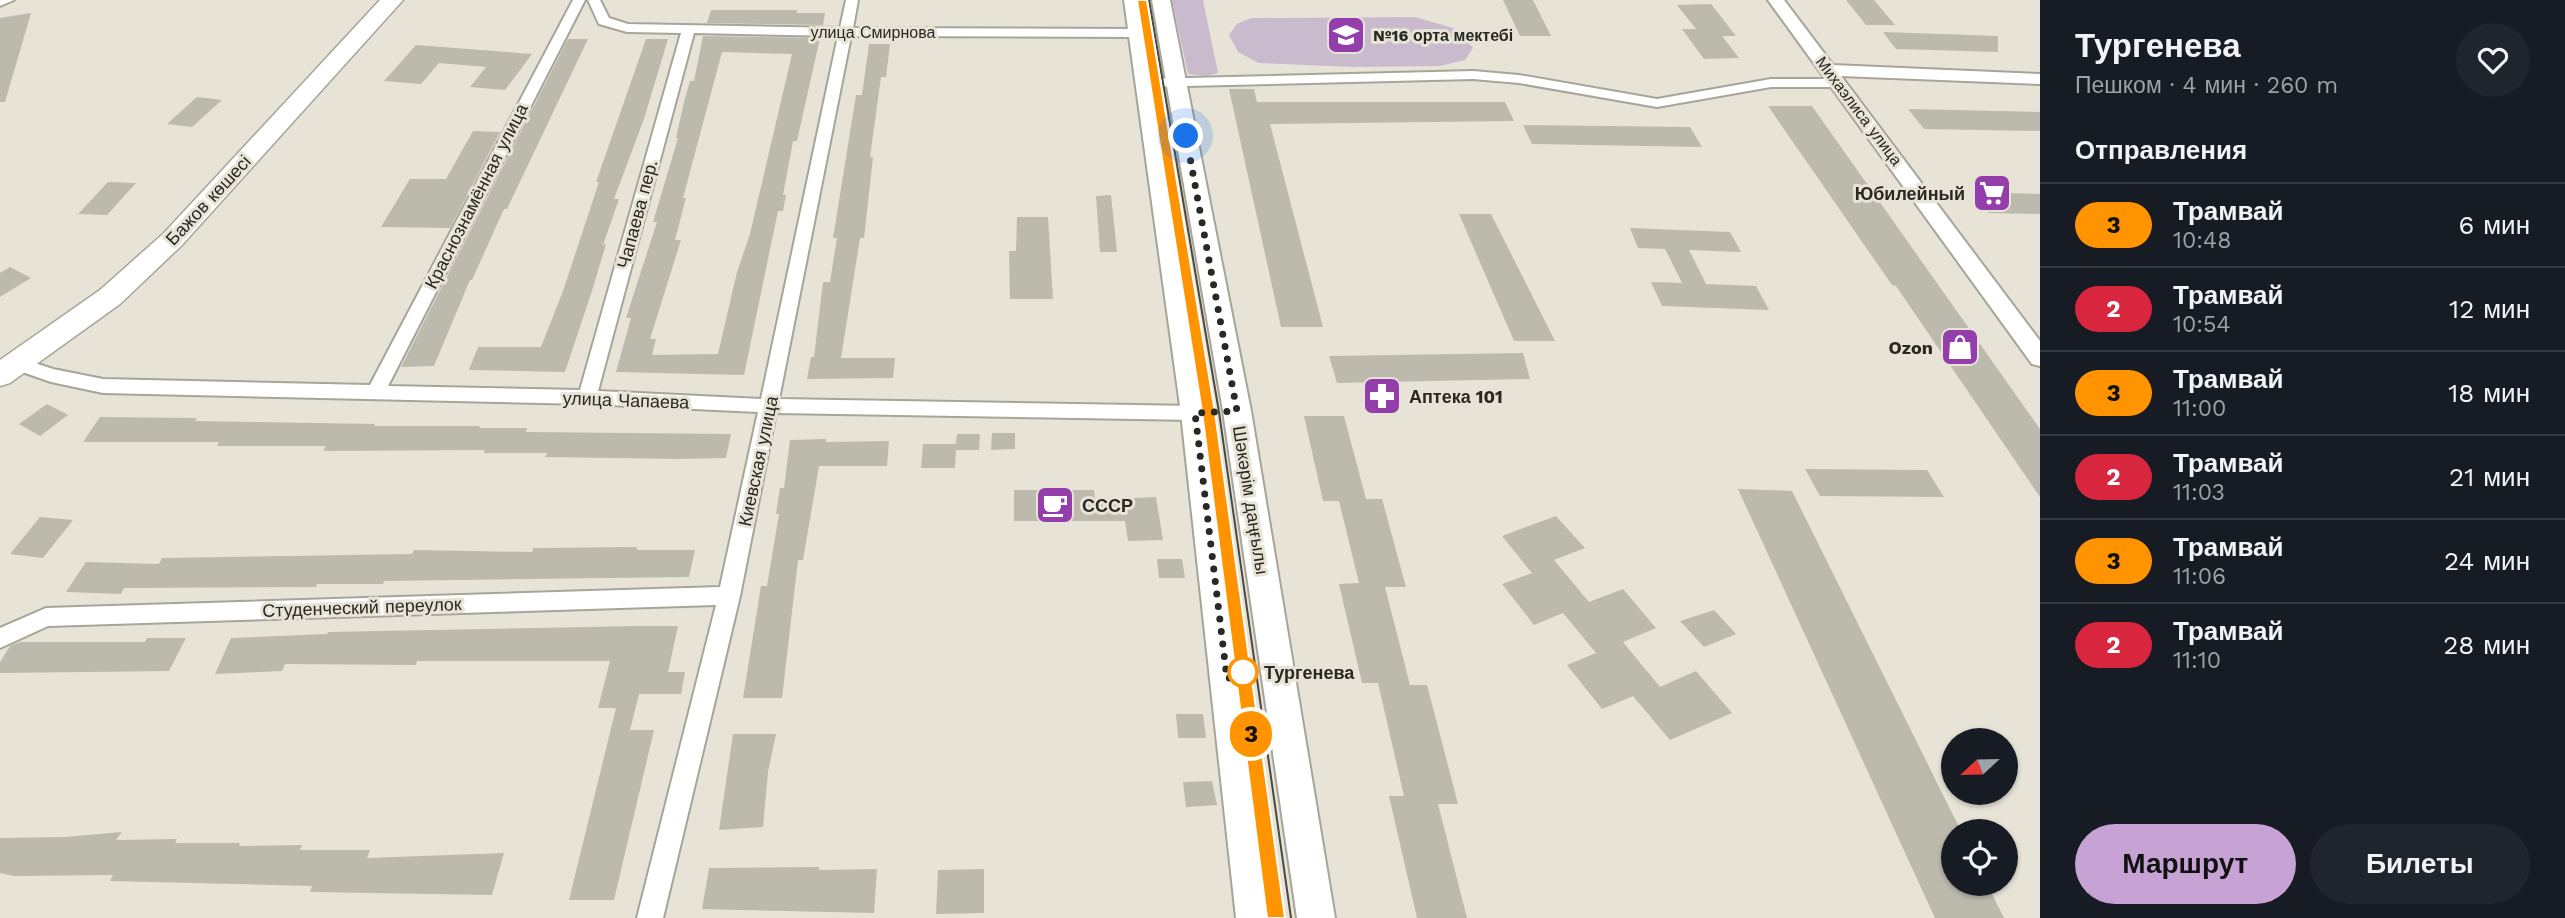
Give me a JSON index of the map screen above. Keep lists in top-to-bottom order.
{
  "streets": {
    "main road": [
      "улица Смирнова",
      "Бажов көшесі",
      "улица Чапаева",
      "Шәкәрім даңғылы"
    ],
    "street": [
      "Михаэлиса улица",
      "Краснознамённая улица",
      "Чапаева пер.",
      "Киевская улица",
      "Студенческий переулок"
    ]
  },
  "crossings": [
    ["улица Смирнова", "Чапаева пер."],
    ["улица Смирнова", "Киевская улица"],
    ["улица Смирнова", "Шәкәрім даңғылы"],
    ["Краснознамённая улица", "улица Чапаева"],
    ["Бажов көшесі", "улица Чапаева"],
    ["Чапаева пер.", "улица Чапаева"],
    ["улица Чапаева", "Киевская улица"],
    ["улица Чапаева", "Шәкәрім даңғылы"],
    ["Киевская улица", "Студенческий переулок"]
  ],
  "places": {
    "school or university": ["№16 орта мектебі"],
    "supermarket": ["Юбилейный"],
    "shop": ["Ozon"],
    "pharmacy": ["Аптека 101"],
    "cafe": ["СССР"],
    "other": ["Тургенева"]
  },
  "lines": ["tram line 3"],
  "north": "left",
  "page": {
    "on_map": "3",
    "heading": [
      ["Тургенева", "Пешком · 4 мин · 260 m"],
      "Отправления"
    ],
    "list": [
      {
        "mark": "3",
        "name": "Трамвай",
        "note": "10:48",
        "value": "6 мин"
      },
      {
        "mark": "2",
        "name": "Трамвай",
        "note": "10:54",
        "value": "12 мин"
      },
      {
        "mark": "3",
        "name": "Трамвай",
        "note": "11:00",
        "value": "18 мин"
      },
      {
        "mark": "2",
        "name": "Трамвай",
        "note": "11:03",
        "value": "21 мин"
      },
      {
        "mark": "3",
        "name": "Трамвай",
        "note": "11:06",
        "value": "24 мин"
      },
      {
        "mark": "2",
        "name": "Трамвай",
        "note": "11:10",
        "value": "28 мин"
      }
    ],
    "buttons": ["Маршрут", "Билеты"]
  }
}
